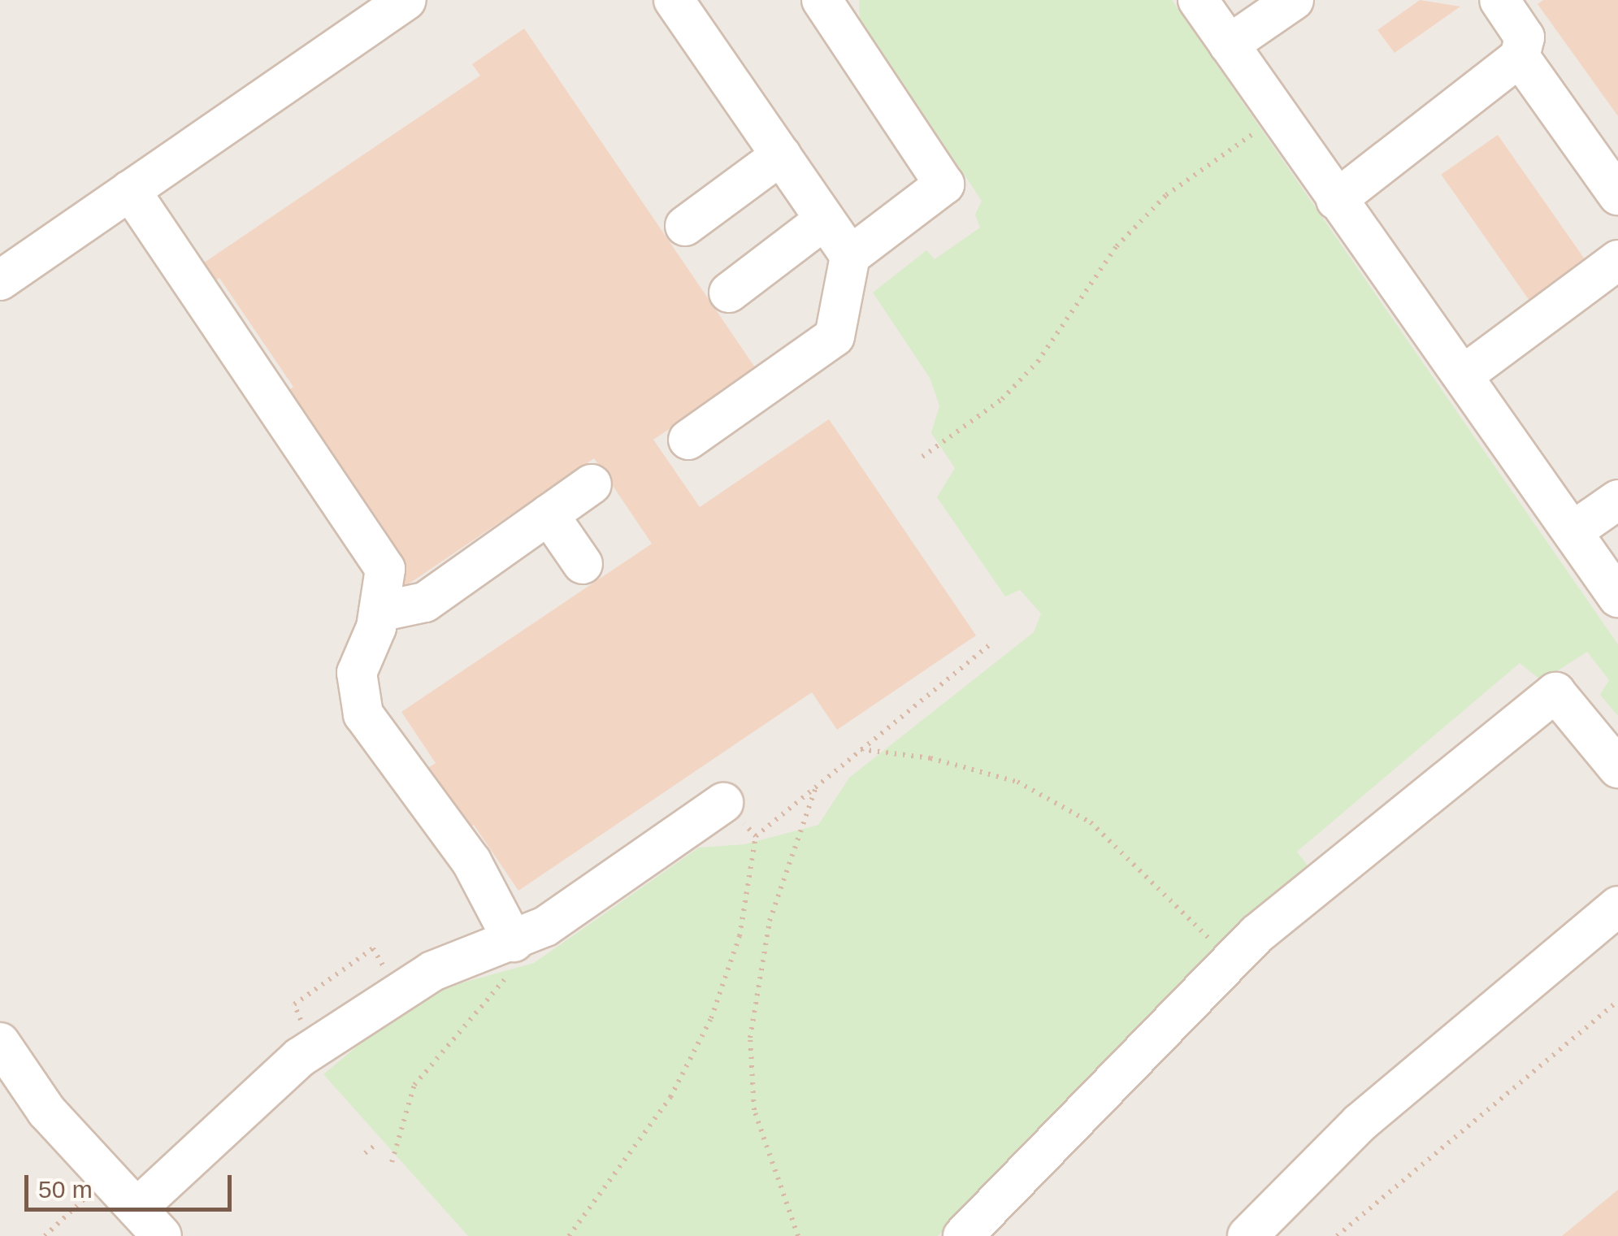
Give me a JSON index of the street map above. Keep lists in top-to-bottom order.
{
  "scale_bar": "50 m"
}
